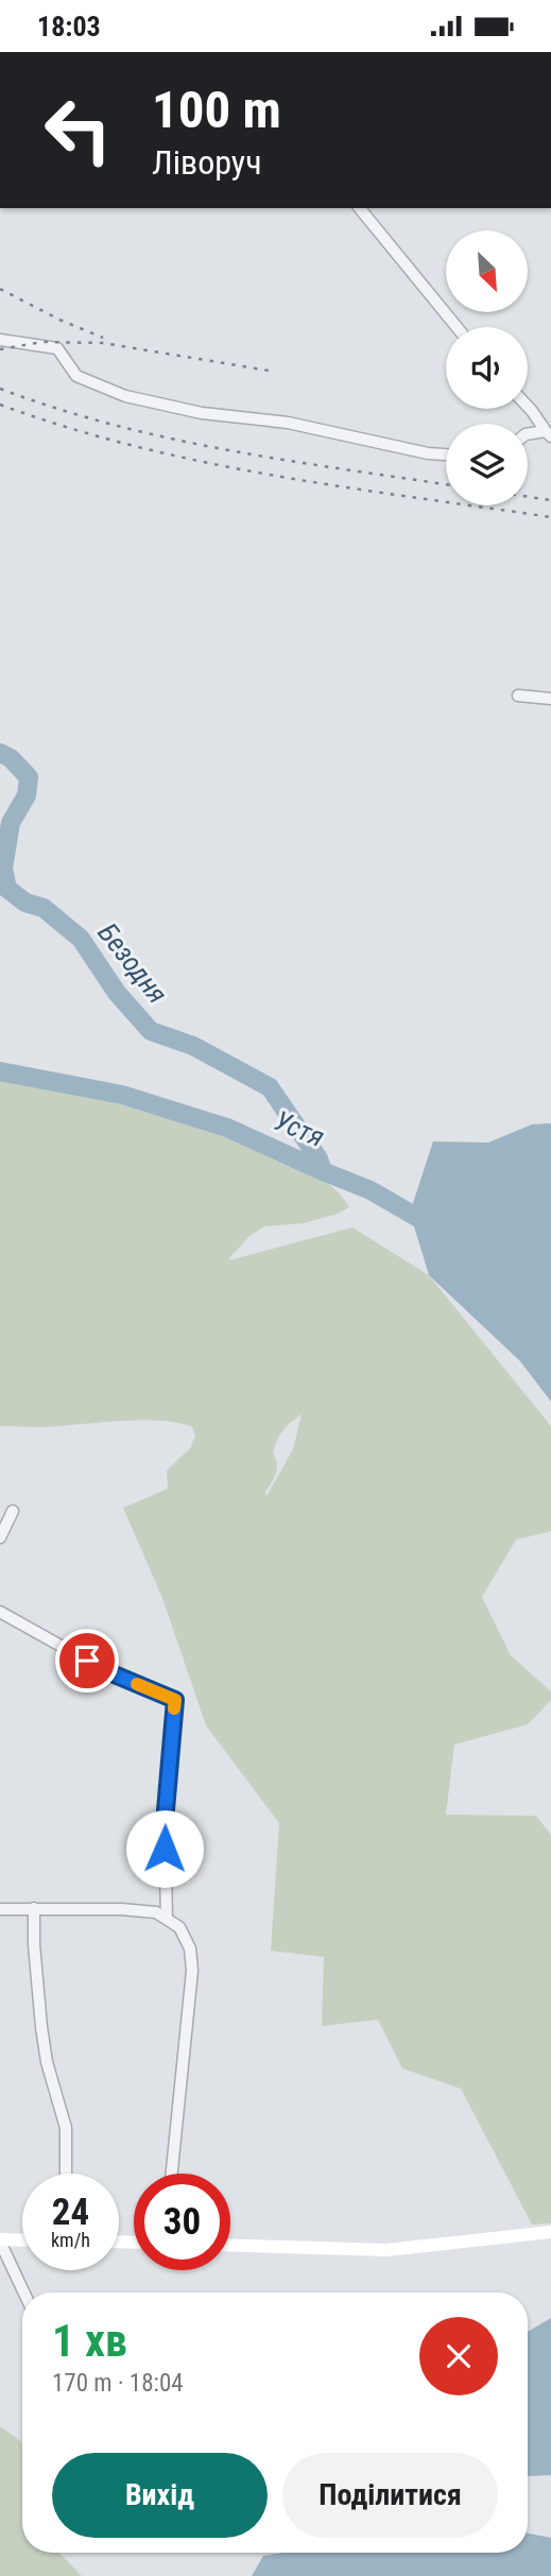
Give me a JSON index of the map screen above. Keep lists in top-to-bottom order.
{
  "water": ["Безодня", "Устя"],
  "north": "bottom right",
  "page": {
    "status": "18:03",
    "turn": ["100 m", "Ліворуч"],
    "speed": "24 km/h",
    "limit": "30",
    "heading": ["1 хв", "170 m · 18:04"],
    "buttons": ["Вихід", "Поділитися"]
  }
}
